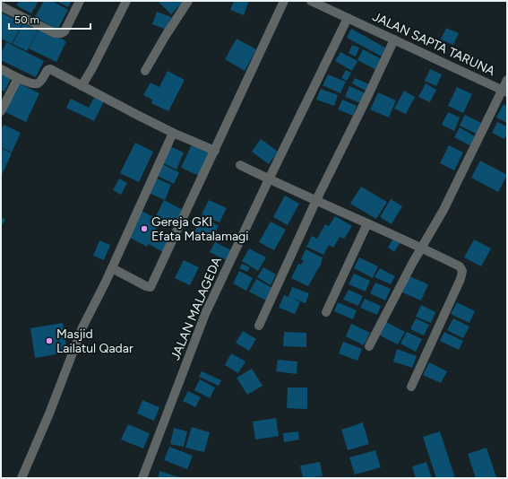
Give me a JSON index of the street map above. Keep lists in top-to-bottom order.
{
  "streets": {
    "street": ["JALAN SAPTA TARUNA", "JALAN MALAGEDA"]
  },
  "crossings": [
    ["JALAN SAPTA TARUNA", "JALAN MALAGEDA"]
  ],
  "places": ["Gereja GKI Efata Matalamagi", "Masjid Lailatul Qadar"],
  "scale_bar": "50 m"
}
